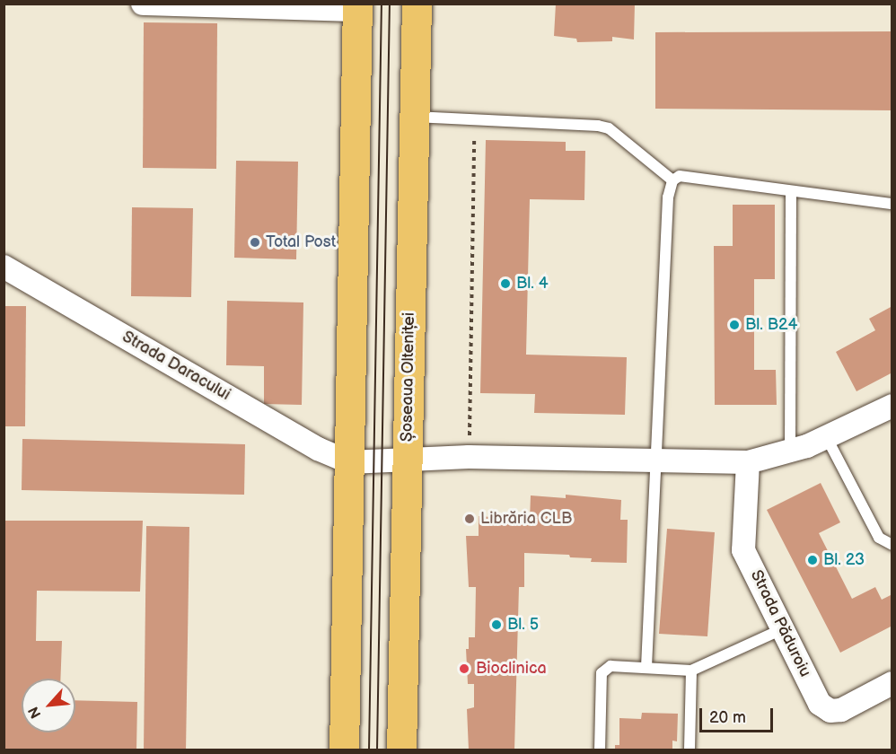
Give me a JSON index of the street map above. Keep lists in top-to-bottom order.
{
  "streets": {
    "main road": ["Șoseaua Olteniței"],
    "street": ["Strada Daracului", "Strada Păduroiu"]
  },
  "places": [
    "Total Post",
    "Bl. 4",
    "Bl. B24",
    "Librăria CLB",
    "Bl. 23",
    "Bl. 5",
    "Bioclinica"
  ],
  "scale_bar": "20 m",
  "north": "bottom left"
}
